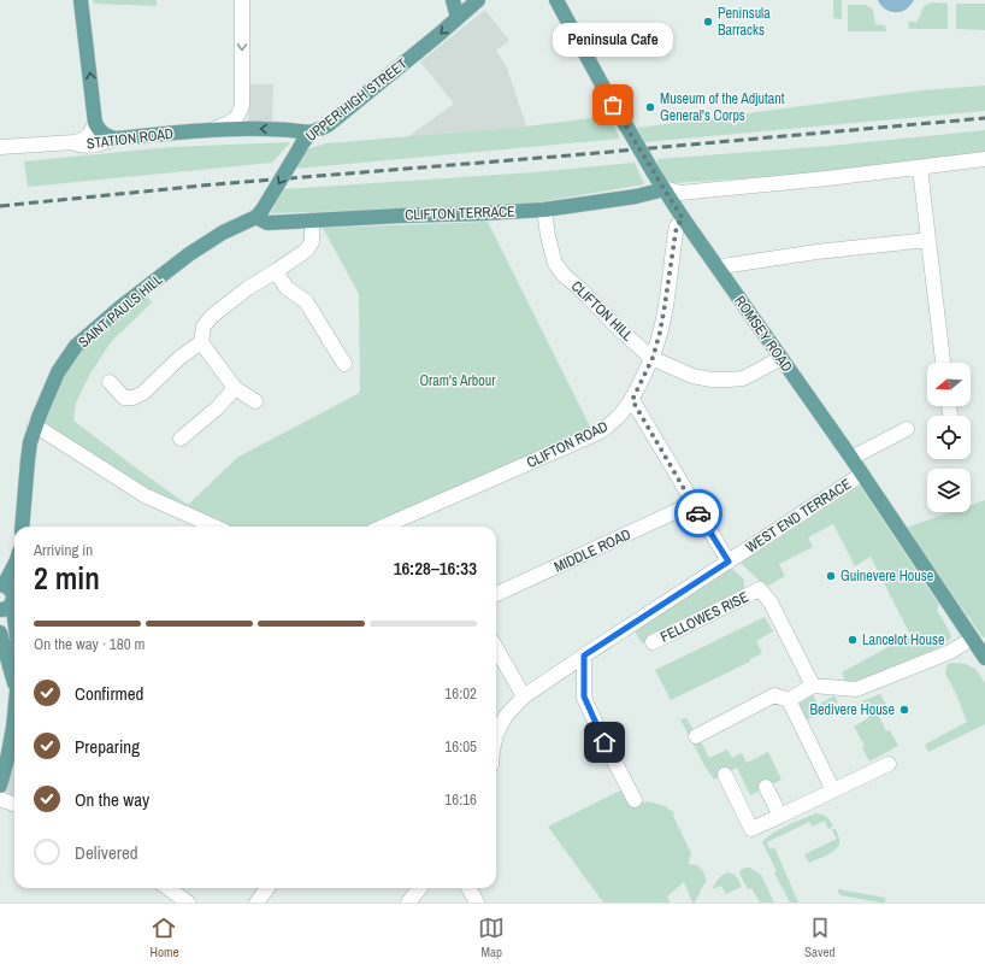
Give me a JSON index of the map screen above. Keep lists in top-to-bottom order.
{
  "streets": {
    "main road": [
      "UPPER HIGH STREET",
      "STATION ROAD",
      "CLIFTON TERRACE",
      "SAINT PAULS HILL",
      "ROMSEY ROAD"
    ],
    "street": [
      "CLIFTON HILL",
      "CLIFTON ROAD",
      "WEST END TERRACE",
      "MIDDLE ROAD",
      "FELLOWES RISE"
    ]
  },
  "crossings": [
    ["UPPER HIGH STREET", "STATION ROAD"],
    ["UPPER HIGH STREET", "CLIFTON TERRACE"],
    ["UPPER HIGH STREET", "SAINT PAULS HILL"],
    ["CLIFTON TERRACE", "SAINT PAULS HILL"],
    ["CLIFTON TERRACE", "CLIFTON HILL"],
    ["CLIFTON TERRACE", "ROMSEY ROAD"],
    ["CLIFTON HILL", "ROMSEY ROAD"],
    ["CLIFTON HILL", "CLIFTON ROAD"],
    ["ROMSEY ROAD", "CLIFTON ROAD"],
    ["ROMSEY ROAD", "WEST END TERRACE"]
  ],
  "one_way": ["UPPER HIGH STREET"],
  "parks": ["Oram's Arbour"],
  "places": [
    "Peninsula Barracks",
    "Peninsula Cafe",
    "Museum of the Adjutant General's Corps",
    "Guinevere House",
    "Lancelot House",
    "Bedivere House"
  ],
  "north": "left",
  "page": {
    "bubble": "Peninsula Cafe",
    "heading": ["2 min", "Arriving in", "16:28–16:33"],
    "bar": "On the way · 180 m",
    "list": [
      ["Confirmed", "16:02"],
      ["Preparing", "16:05"],
      ["On the way", "16:16"],
      "Delivered"
    ],
    "tabs": ["Home", "Map", "Saved"]
  }
}
